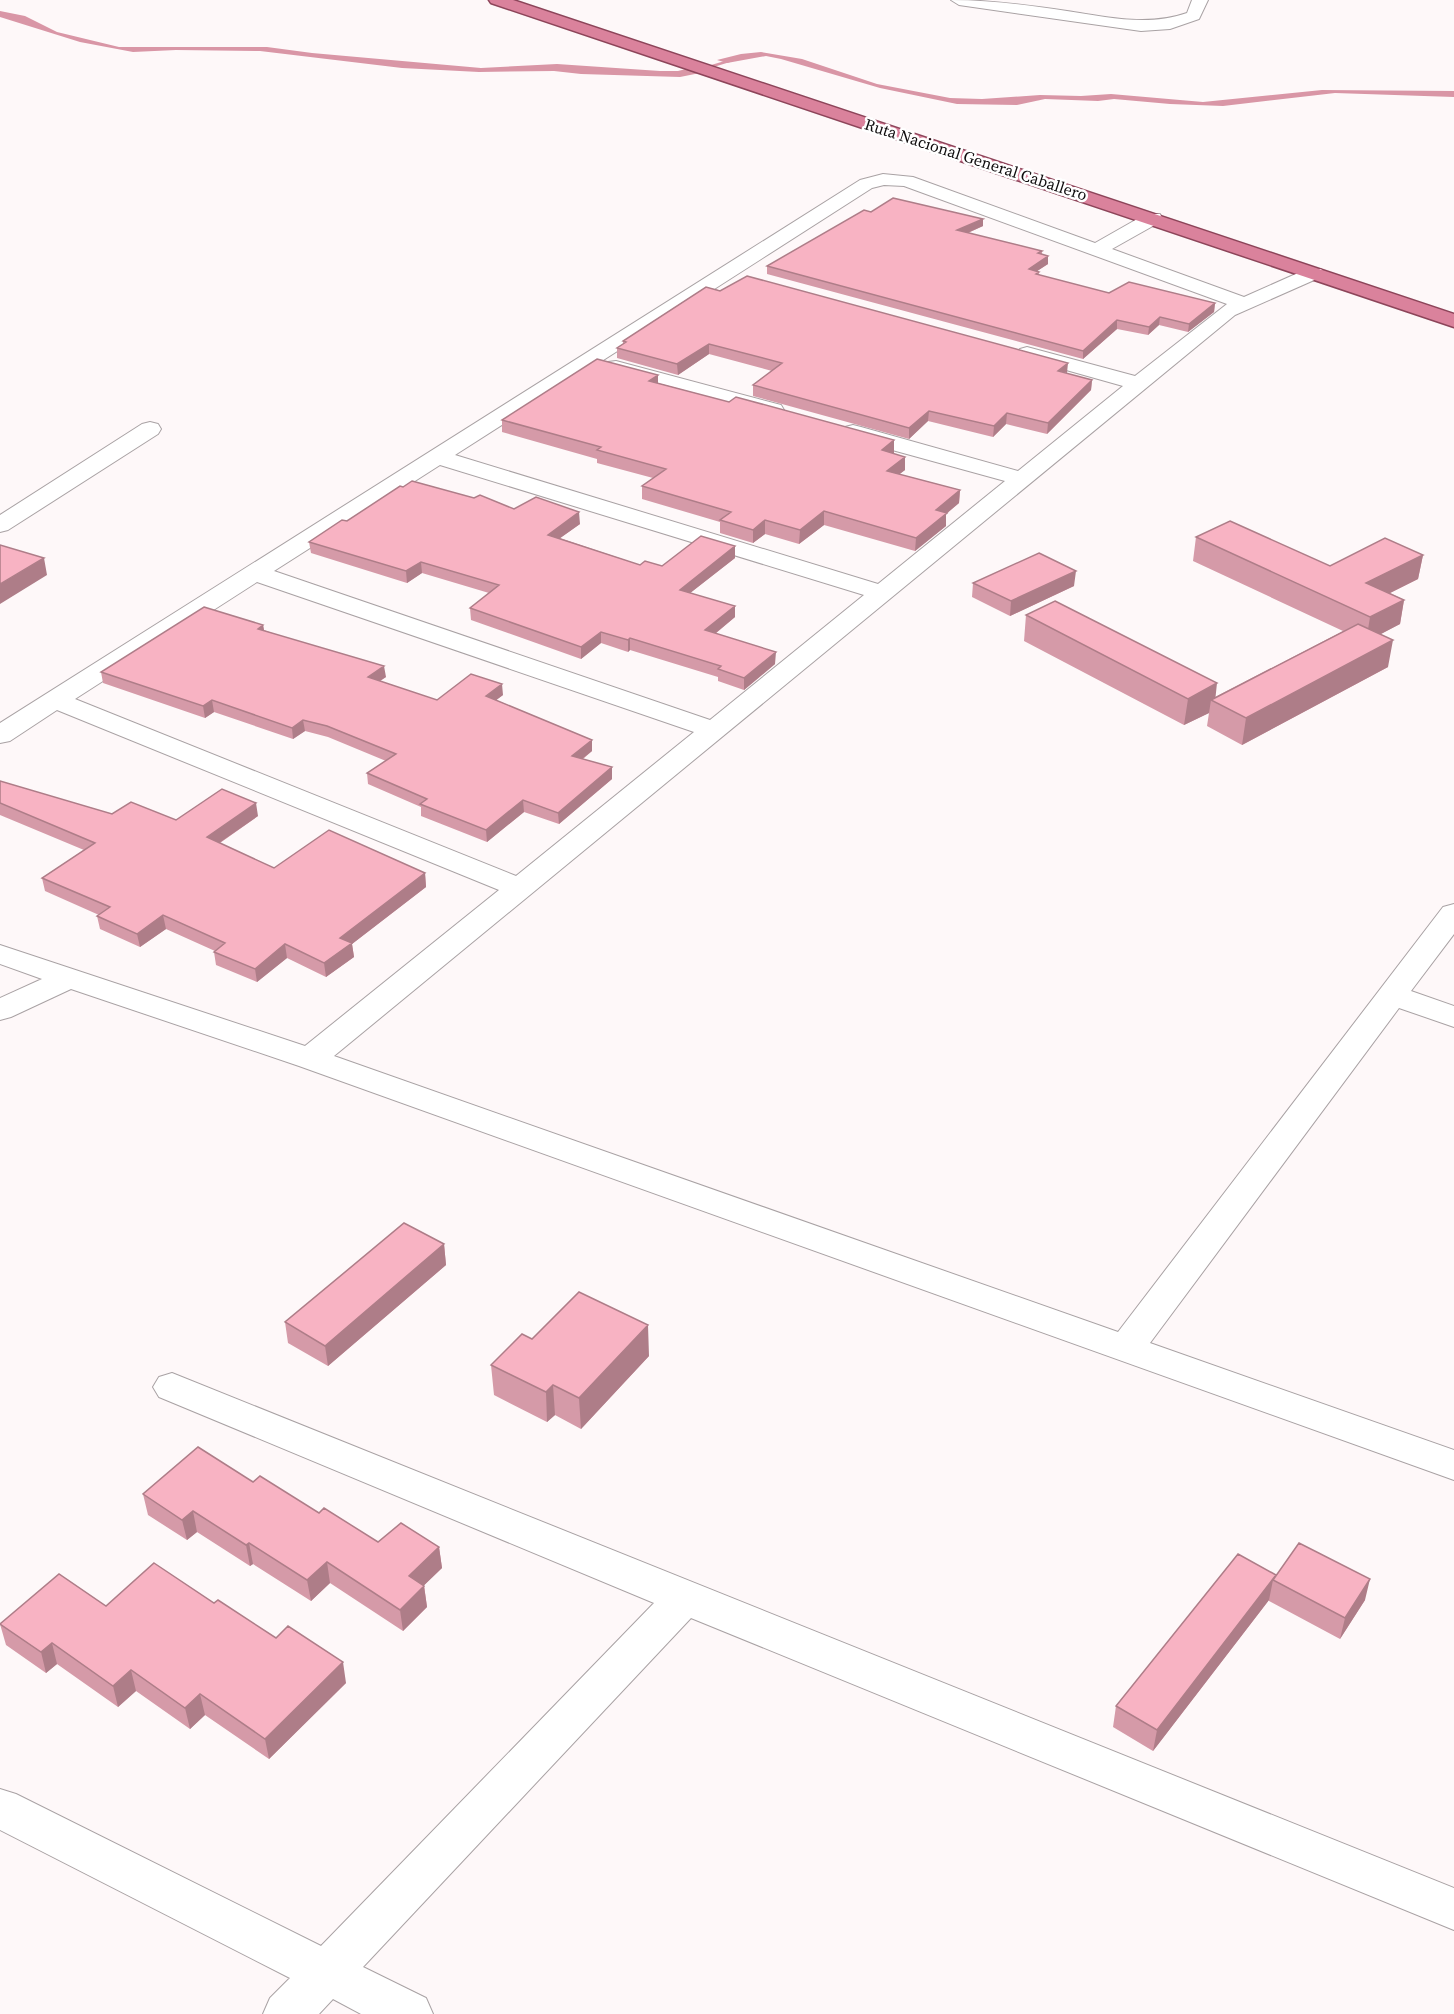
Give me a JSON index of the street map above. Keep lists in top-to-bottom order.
{
  "streets": {
    "highway": ["Ruta Nacional General Caballero"]
  }
}
